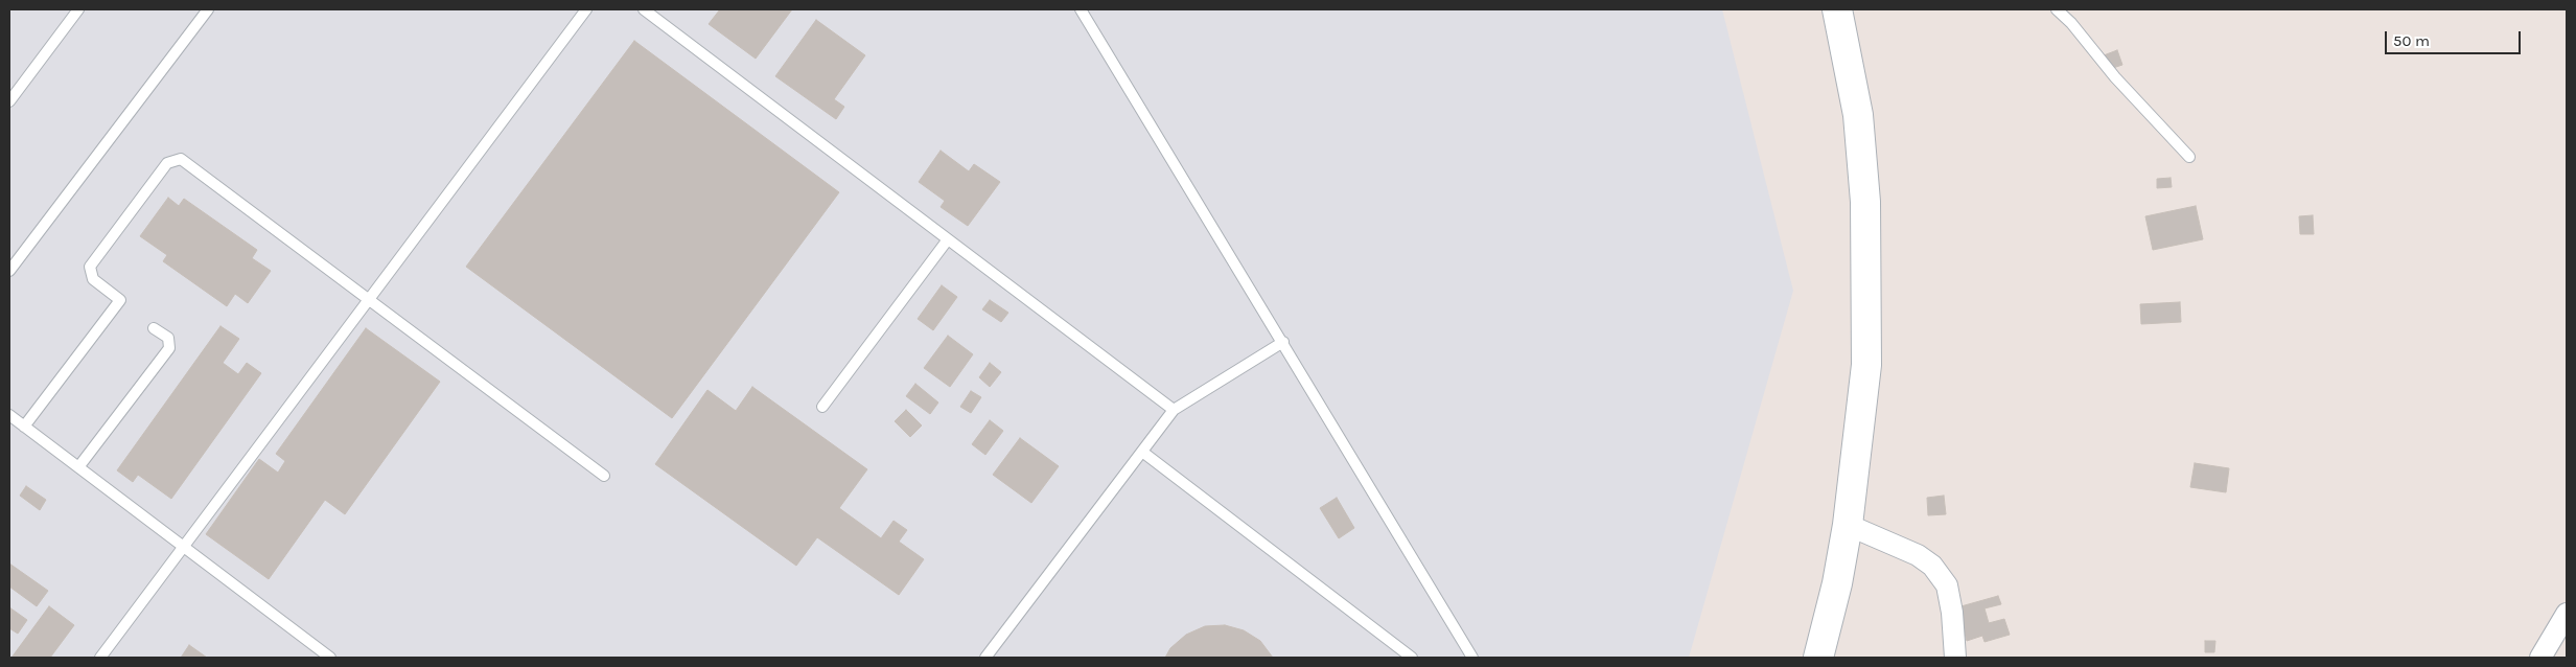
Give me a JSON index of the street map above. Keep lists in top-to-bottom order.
{
  "scale_bar": "50 m"
}
